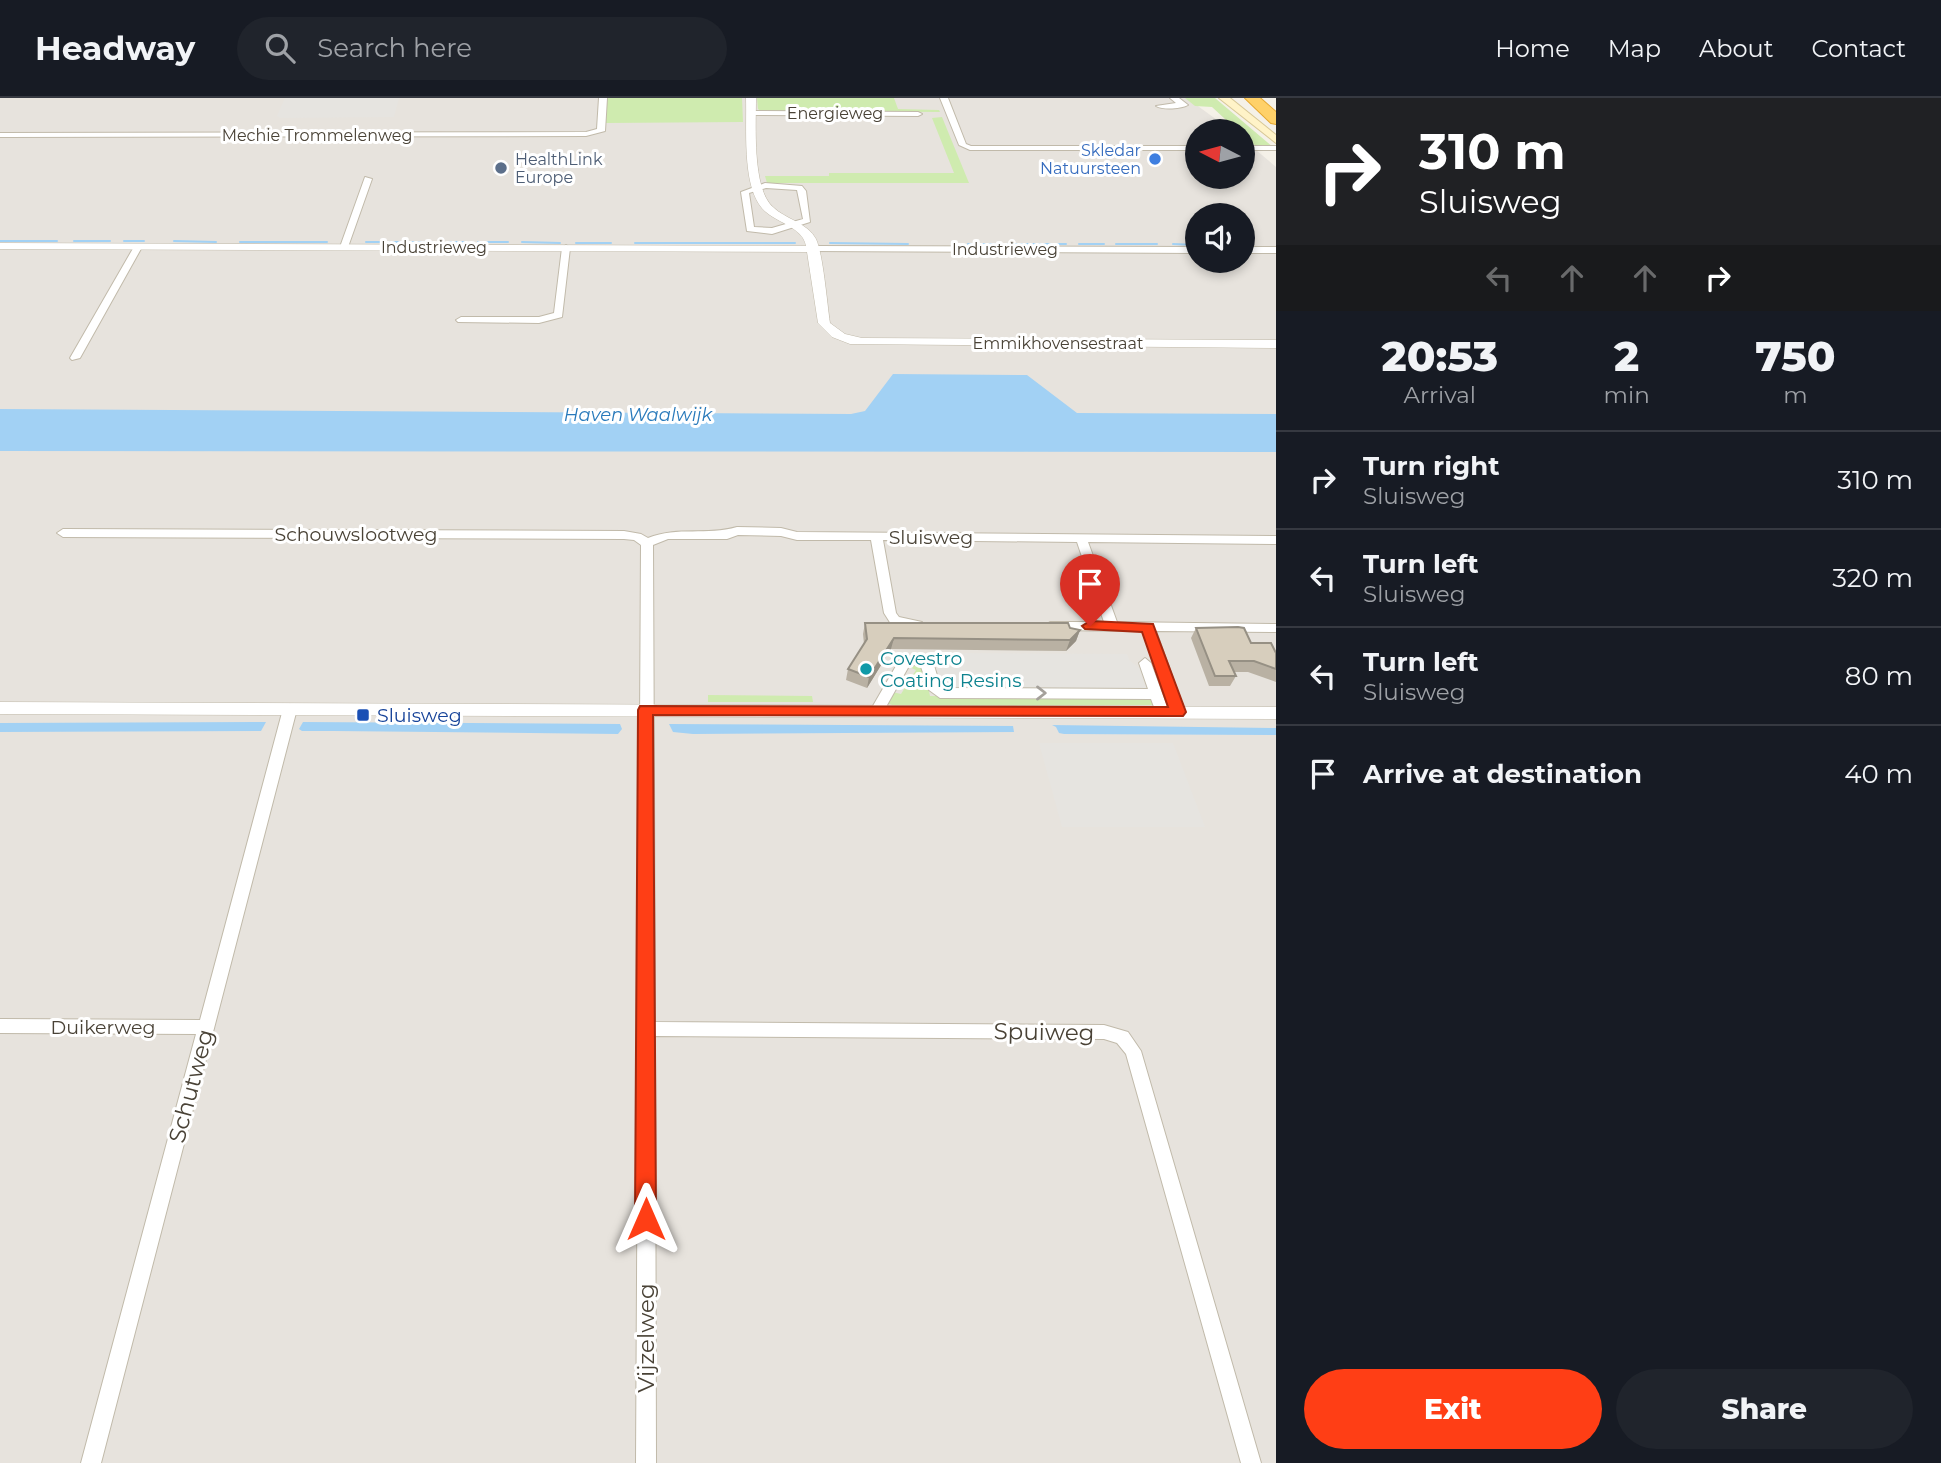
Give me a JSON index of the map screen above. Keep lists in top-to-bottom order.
{
  "streets": {
    "street": [
      "Energieweg",
      "Mechie Trommelenweg",
      "Industrieweg",
      "Emmikhovensestraat",
      "Schouwslootweg",
      "Sluisweg",
      "Duikerweg",
      "Spuiweg",
      "Schutweg",
      "Vijzelweg"
    ]
  },
  "crossings": [
    ["Industrieweg", "Emmikhovensestraat"],
    ["Schouwslootweg", "Sluisweg"],
    ["Duikerweg", "Schutweg"],
    ["Spuiweg", "Vijzelweg"]
  ],
  "water": ["Haven Waalwijk"],
  "places": {
    "other": ["Skledar Natuursteen", "HealthLink Europe", "Covestro Coating Resins"],
    "transit": ["Sluisweg"]
  },
  "north": "left",
  "page": {
    "header": "Headway",
    "search": "Search here",
    "nav": [
      "Home",
      "Map",
      "About",
      "Contact"
    ],
    "turn": ["310 m", "Sluisweg"],
    "eta": [
      "20:53",
      "Arrival",
      "2",
      "min",
      "750",
      "m"
    ],
    "list": [
      {
        "name": "Turn right",
        "note": "Sluisweg",
        "value": "310 m"
      },
      {
        "name": "Turn left",
        "note": "Sluisweg",
        "value": "320 m"
      },
      {
        "name": "Turn left",
        "note": "Sluisweg",
        "value": "80 m"
      },
      {
        "name": "Arrive at destination",
        "value": "40 m"
      }
    ],
    "buttons": ["Exit", "Share"]
  }
}
